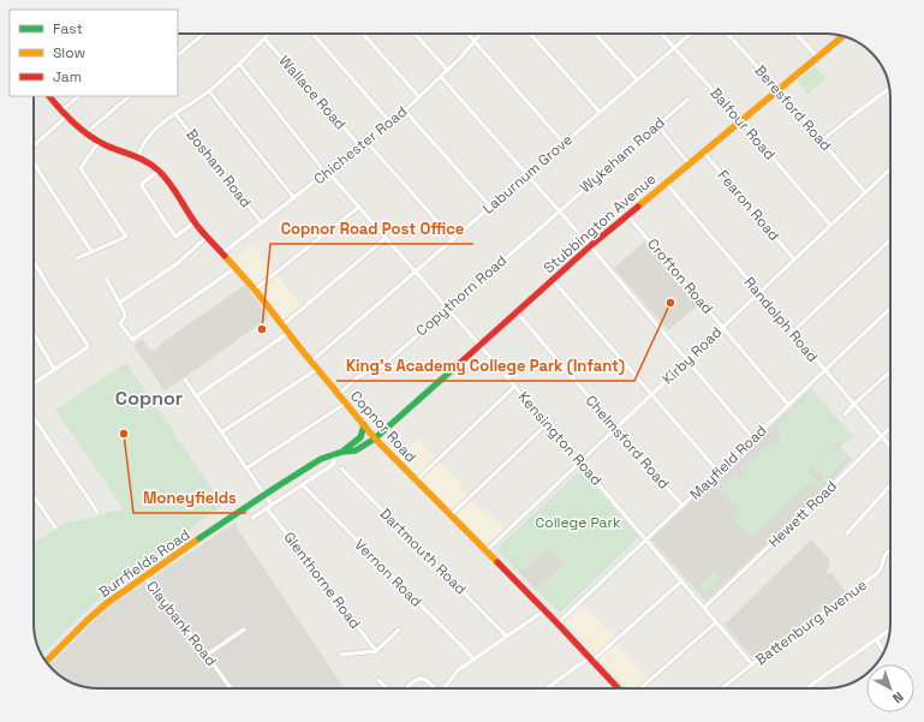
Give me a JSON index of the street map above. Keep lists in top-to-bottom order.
{
  "streets": {
    "street": [
      "Wallace Road",
      "Beresford Road",
      "Balfour Road",
      "Chichester Road",
      "Wykeham Road",
      "Bosham Road",
      "Laburnum Grove",
      "Fearon Road",
      "Stubbington Avenue",
      "Crofton Road",
      "Copythorn Road",
      "Randolph Road",
      "Kirby Road",
      "Copnor Road",
      "Kensington Road",
      "Chelmsford Road",
      "Mayfield Road",
      "Hewett Road",
      "Dartmouth Road",
      "Burrfields Road",
      "Vernon Road",
      "Glenthorne Road",
      "Battenburg Avenue",
      "Claybank Road"
    ]
  },
  "crossings": [
    ["Wallace Road", "Chichester Road"],
    ["Beresford Road", "Stubbington Avenue"],
    ["Beresford Road", "Kirby Road"],
    ["Balfour Road", "Laburnum Grove"],
    ["Balfour Road", "Stubbington Avenue"],
    ["Balfour Road", "Kirby Road"],
    ["Chichester Road", "Bosham Road"],
    ["Chichester Road", "Copnor Road"],
    ["Chichester Road", "Kensington Road"],
    ["Wykeham Road", "Copythorn Road"],
    ["Laburnum Grove", "Copnor Road"],
    ["Laburnum Grove", "Kensington Road"],
    ["Fearon Road", "Stubbington Avenue"],
    ["Fearon Road", "Kirby Road"],
    ["Stubbington Avenue", "Crofton Road"],
    ["Stubbington Avenue", "Randolph Road"],
    ["Stubbington Avenue", "Copnor Road"],
    ["Stubbington Avenue", "Kensington Road"],
    ["Stubbington Avenue", "Chelmsford Road"],
    ["Stubbington Avenue", "Burrfields Road"],
    ["Crofton Road", "Kirby Road"],
    ["Crofton Road", "Mayfield Road"],
    ["Copythorn Road", "Copnor Road"],
    ["Copythorn Road", "Kensington Road"],
    ["Randolph Road", "Kirby Road"],
    ["Randolph Road", "Mayfield Road"],
    ["Randolph Road", "Hewett Road"],
    ["Kirby Road", "Copnor Road"],
    ["Kirby Road", "Kensington Road"],
    ["Kirby Road", "Chelmsford Road"],
    ["Copnor Road", "Mayfield Road"],
    ["Copnor Road", "Burrfields Road"],
    ["Kensington Road", "Mayfield Road"],
    ["Kensington Road", "Hewett Road"],
    ["Kensington Road", "Battenburg Avenue"],
    ["Chelmsford Road", "Mayfield Road"],
    ["Burrfields Road", "Claybank Road"]
  ],
  "districts": ["Copnor"],
  "parks": ["College Park"],
  "places": ["King's Academy College Park (Infant)", "Copnor Road Post Office", "Moneyfields"],
  "legend": ["Fast", "Slow", "Jam"],
  "north": "bottom right"
}
